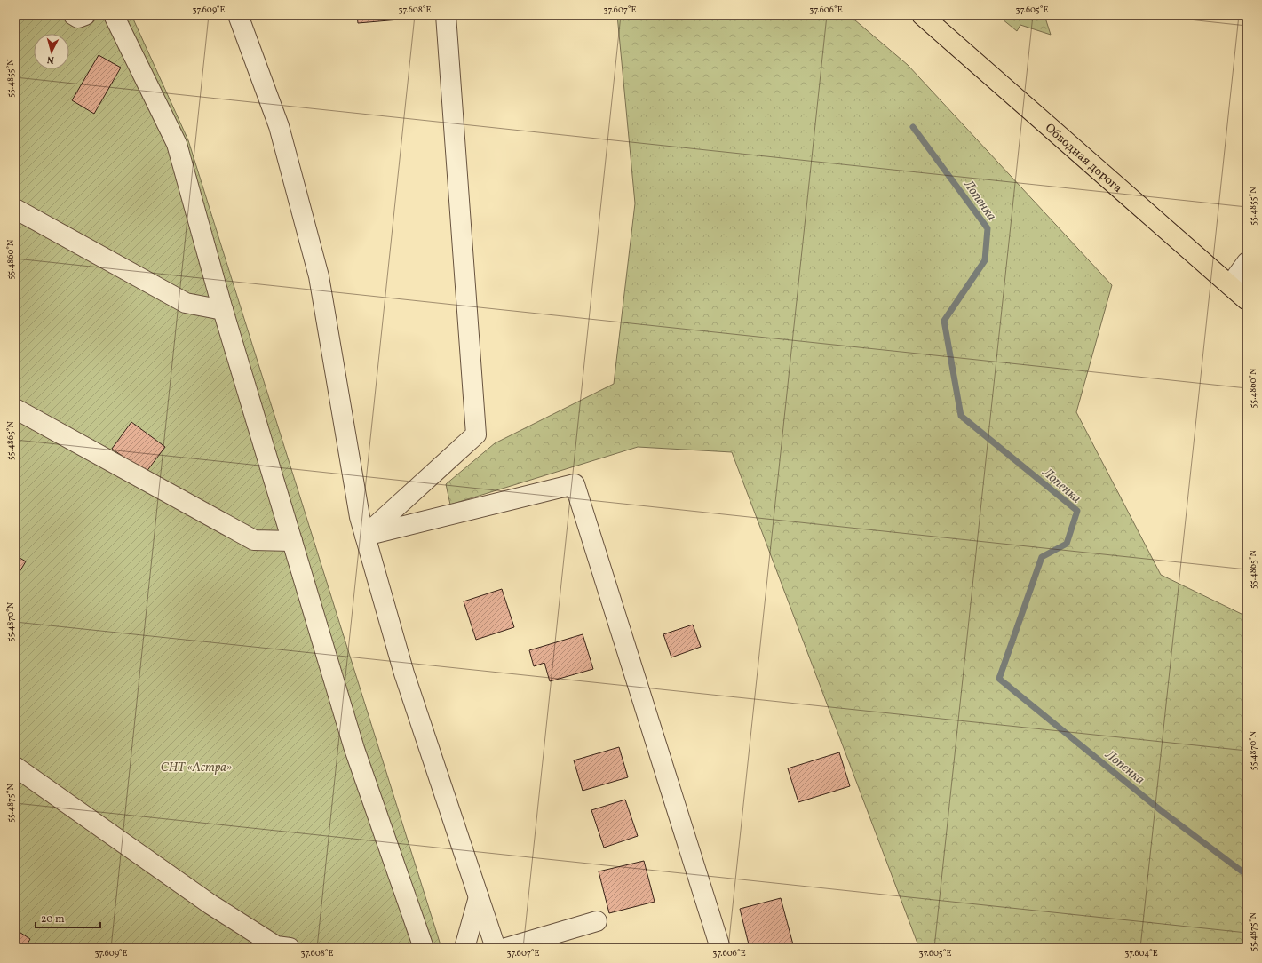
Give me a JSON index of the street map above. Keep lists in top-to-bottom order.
{
  "streets": {
    "main road": ["Обводная дорога"]
  },
  "water": ["Лопенка"],
  "parks": ["СНТ «Астра»"],
  "scale_bar": "20 m",
  "north": "bottom",
  "coordinates": [
    "37.609°E",
    "37.608°E",
    "37.607°E",
    "37.606°E",
    "37.605°E",
    "55.4855°N",
    "55.4860°N",
    "55.4865°N",
    "55.4870°N",
    "55.4875°N",
    "37.604°E"
  ]
}
